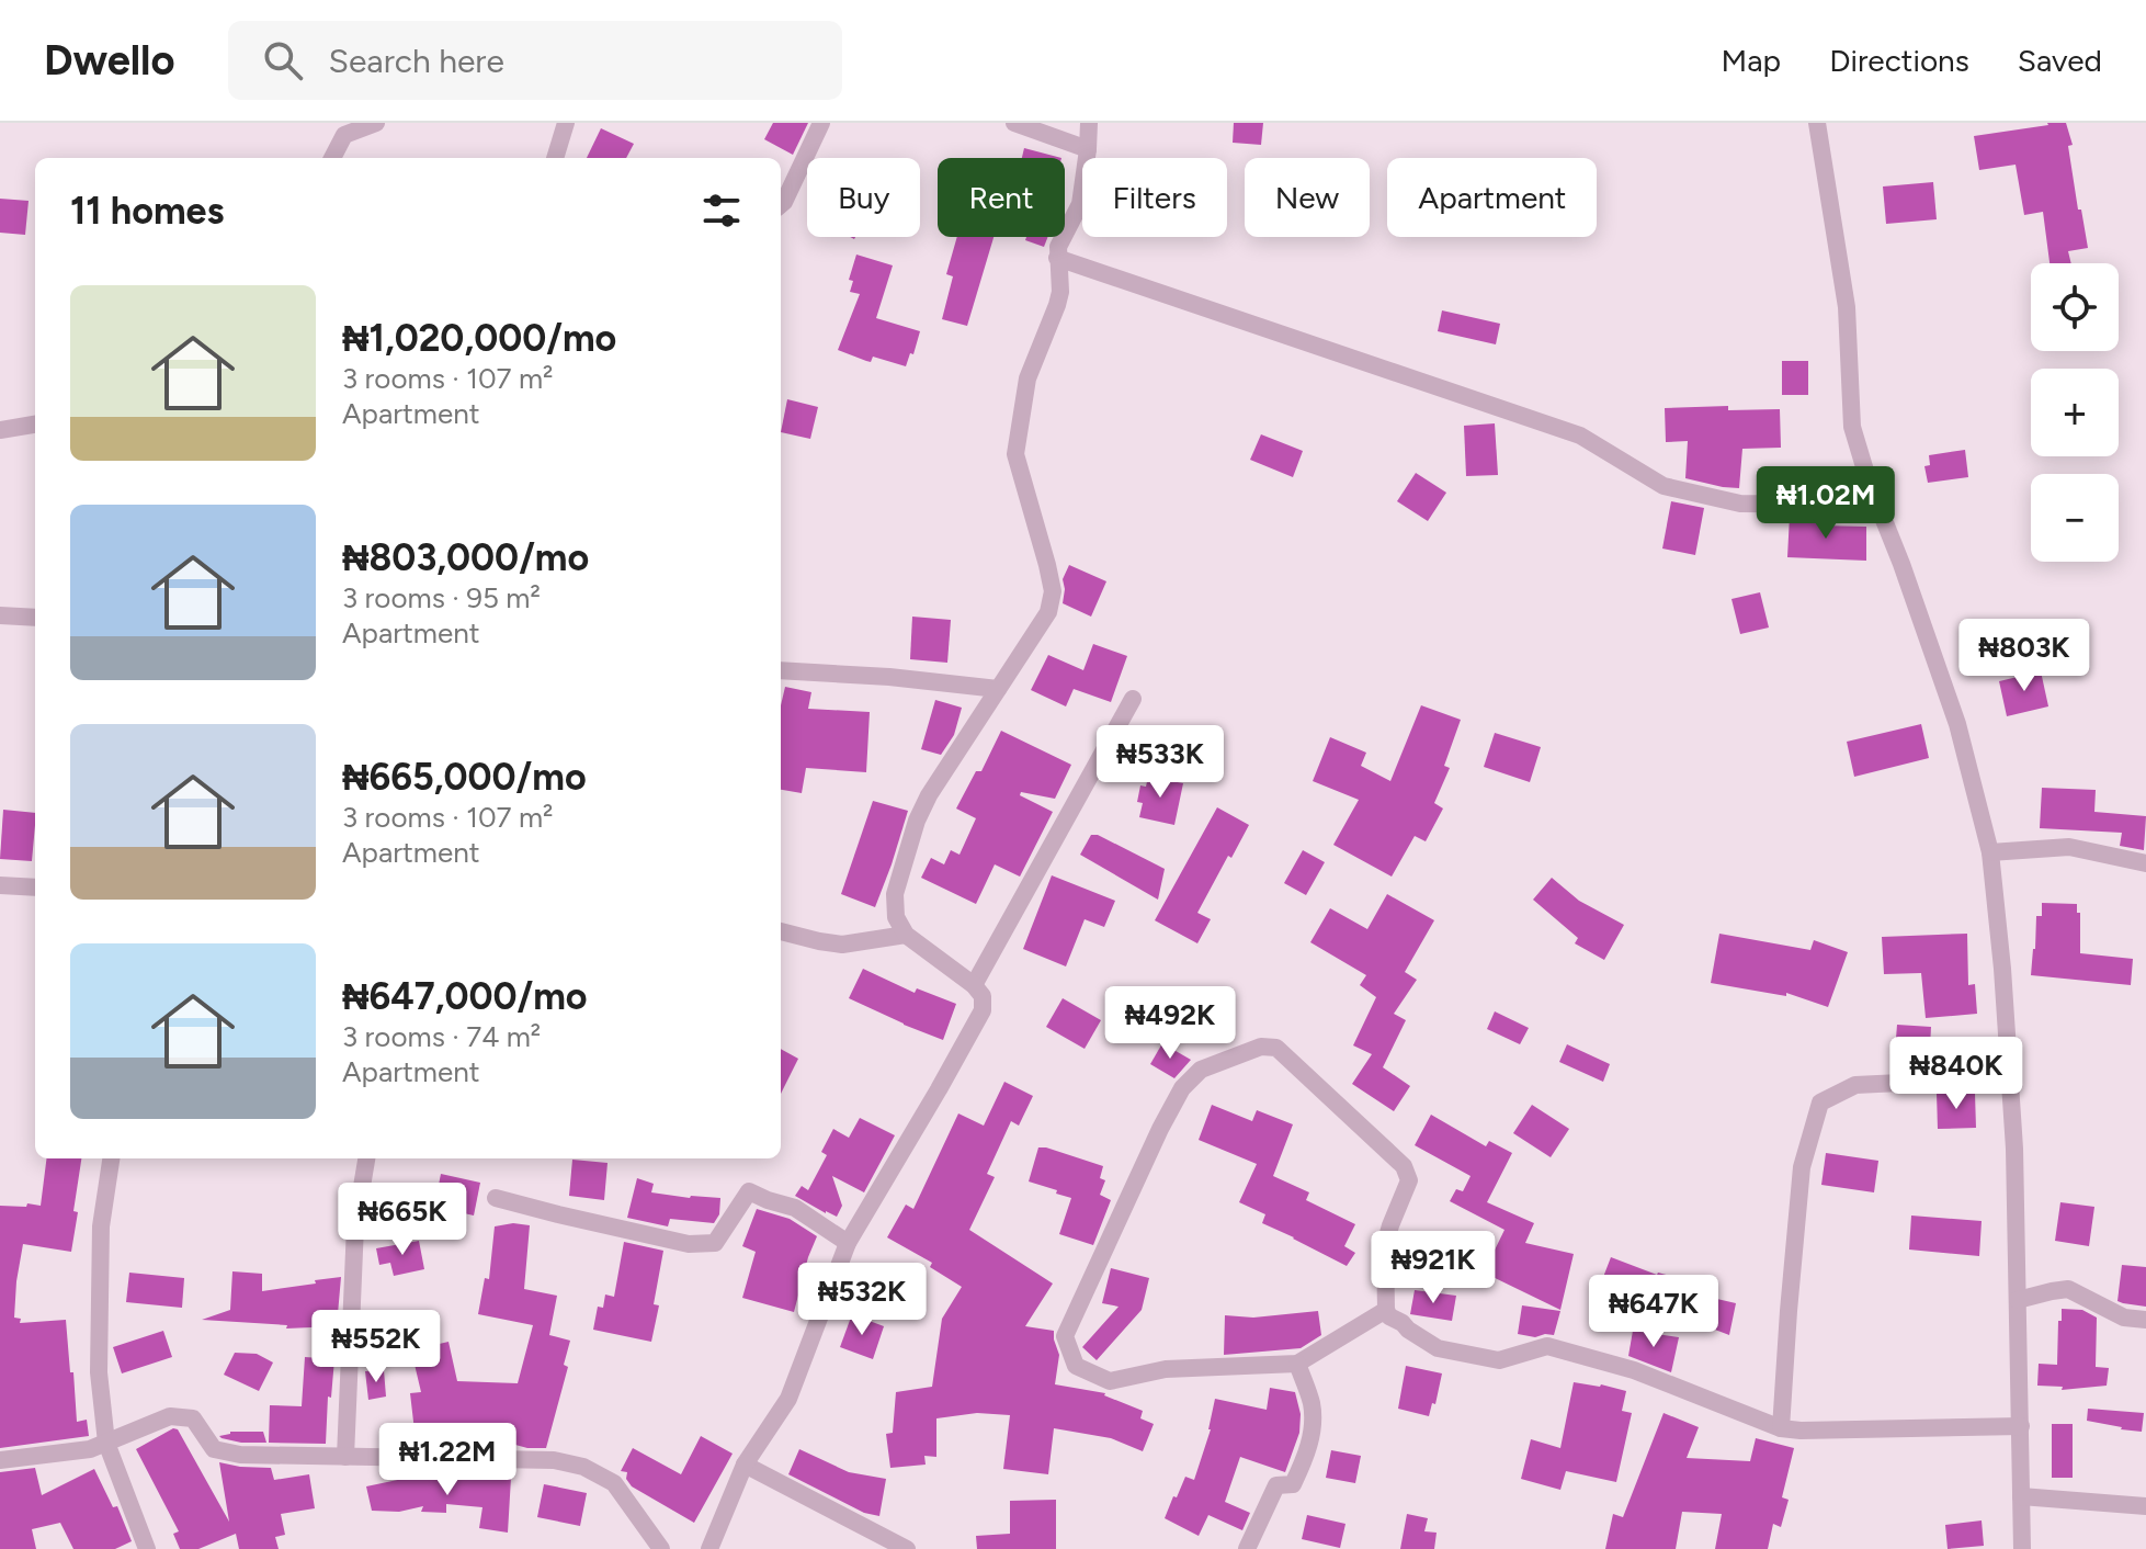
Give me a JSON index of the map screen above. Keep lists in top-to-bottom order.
{
  "page": {
    "header": "Dwello",
    "search": "Search here",
    "nav": ["Map", "Directions", "Saved"],
    "chip": [
      "Buy",
      "Rent",
      "Filters",
      "New",
      "Apartment"
    ],
    "heading": "11 homes",
    "map_buttons": ["+", "−"],
    "list": [
      {
        "name": "₦1,020,000/mo",
        "note": "3 rooms · 107 m² · Apartment"
      },
      {
        "name": "₦803,000/mo",
        "note": "3 rooms · 95 m² · Apartment"
      },
      {
        "name": "₦665,000/mo",
        "note": "3 rooms · 107 m² · Apartment"
      },
      {
        "name": "₦647,000/mo",
        "note": "3 rooms · 74 m² · Apartment"
      }
    ],
    "price": [
      "₦1.02M",
      "₦803K",
      "₦533K",
      "₦492K",
      "₦840K",
      "₦665K",
      "₦921K",
      "₦532K",
      "₦647K",
      "₦552K",
      "₦1.22M"
    ]
  }
}
